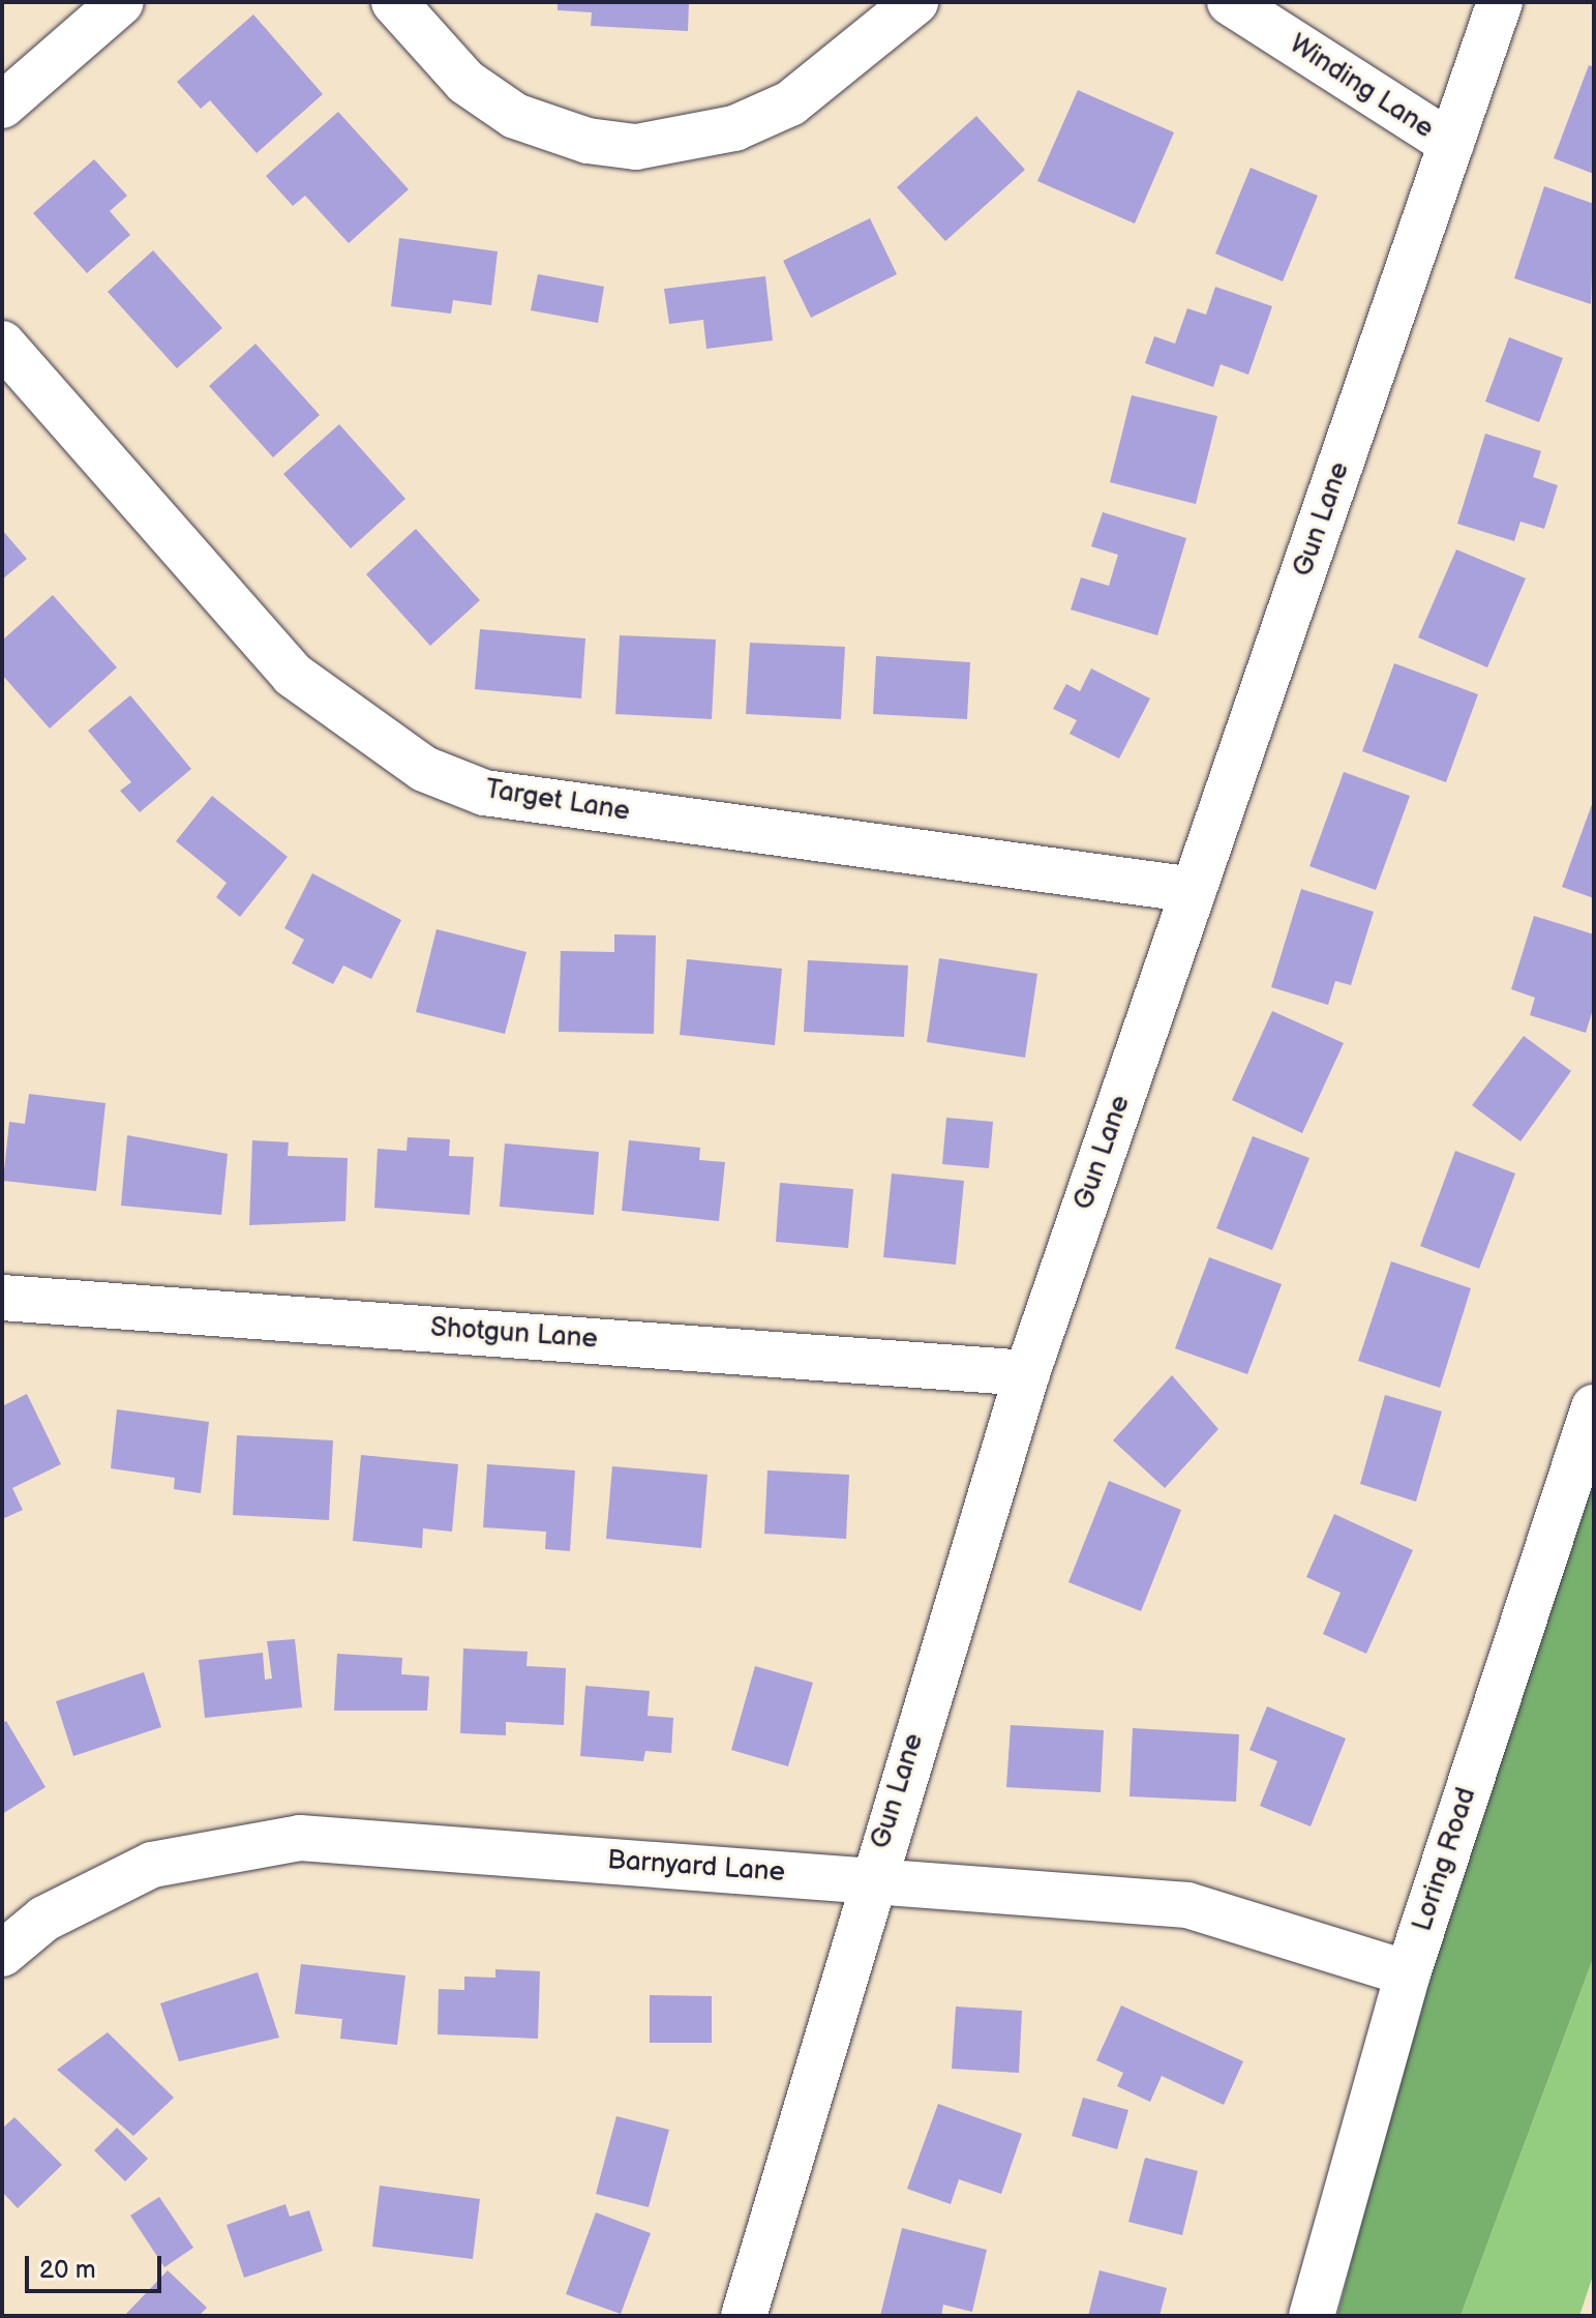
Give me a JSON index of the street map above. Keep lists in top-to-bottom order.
{
  "streets": {
    "street": [
      "Winding Lane",
      "Gun Lane",
      "Target Lane",
      "Shotgun Lane",
      "Loring Road",
      "Barnyard Lane"
    ]
  },
  "crossings": [
    ["Winding Lane", "Gun Lane"],
    ["Gun Lane", "Target Lane"],
    ["Gun Lane", "Shotgun Lane"],
    ["Gun Lane", "Barnyard Lane"],
    ["Loring Road", "Barnyard Lane"]
  ],
  "scale_bar": "20 m"
}
